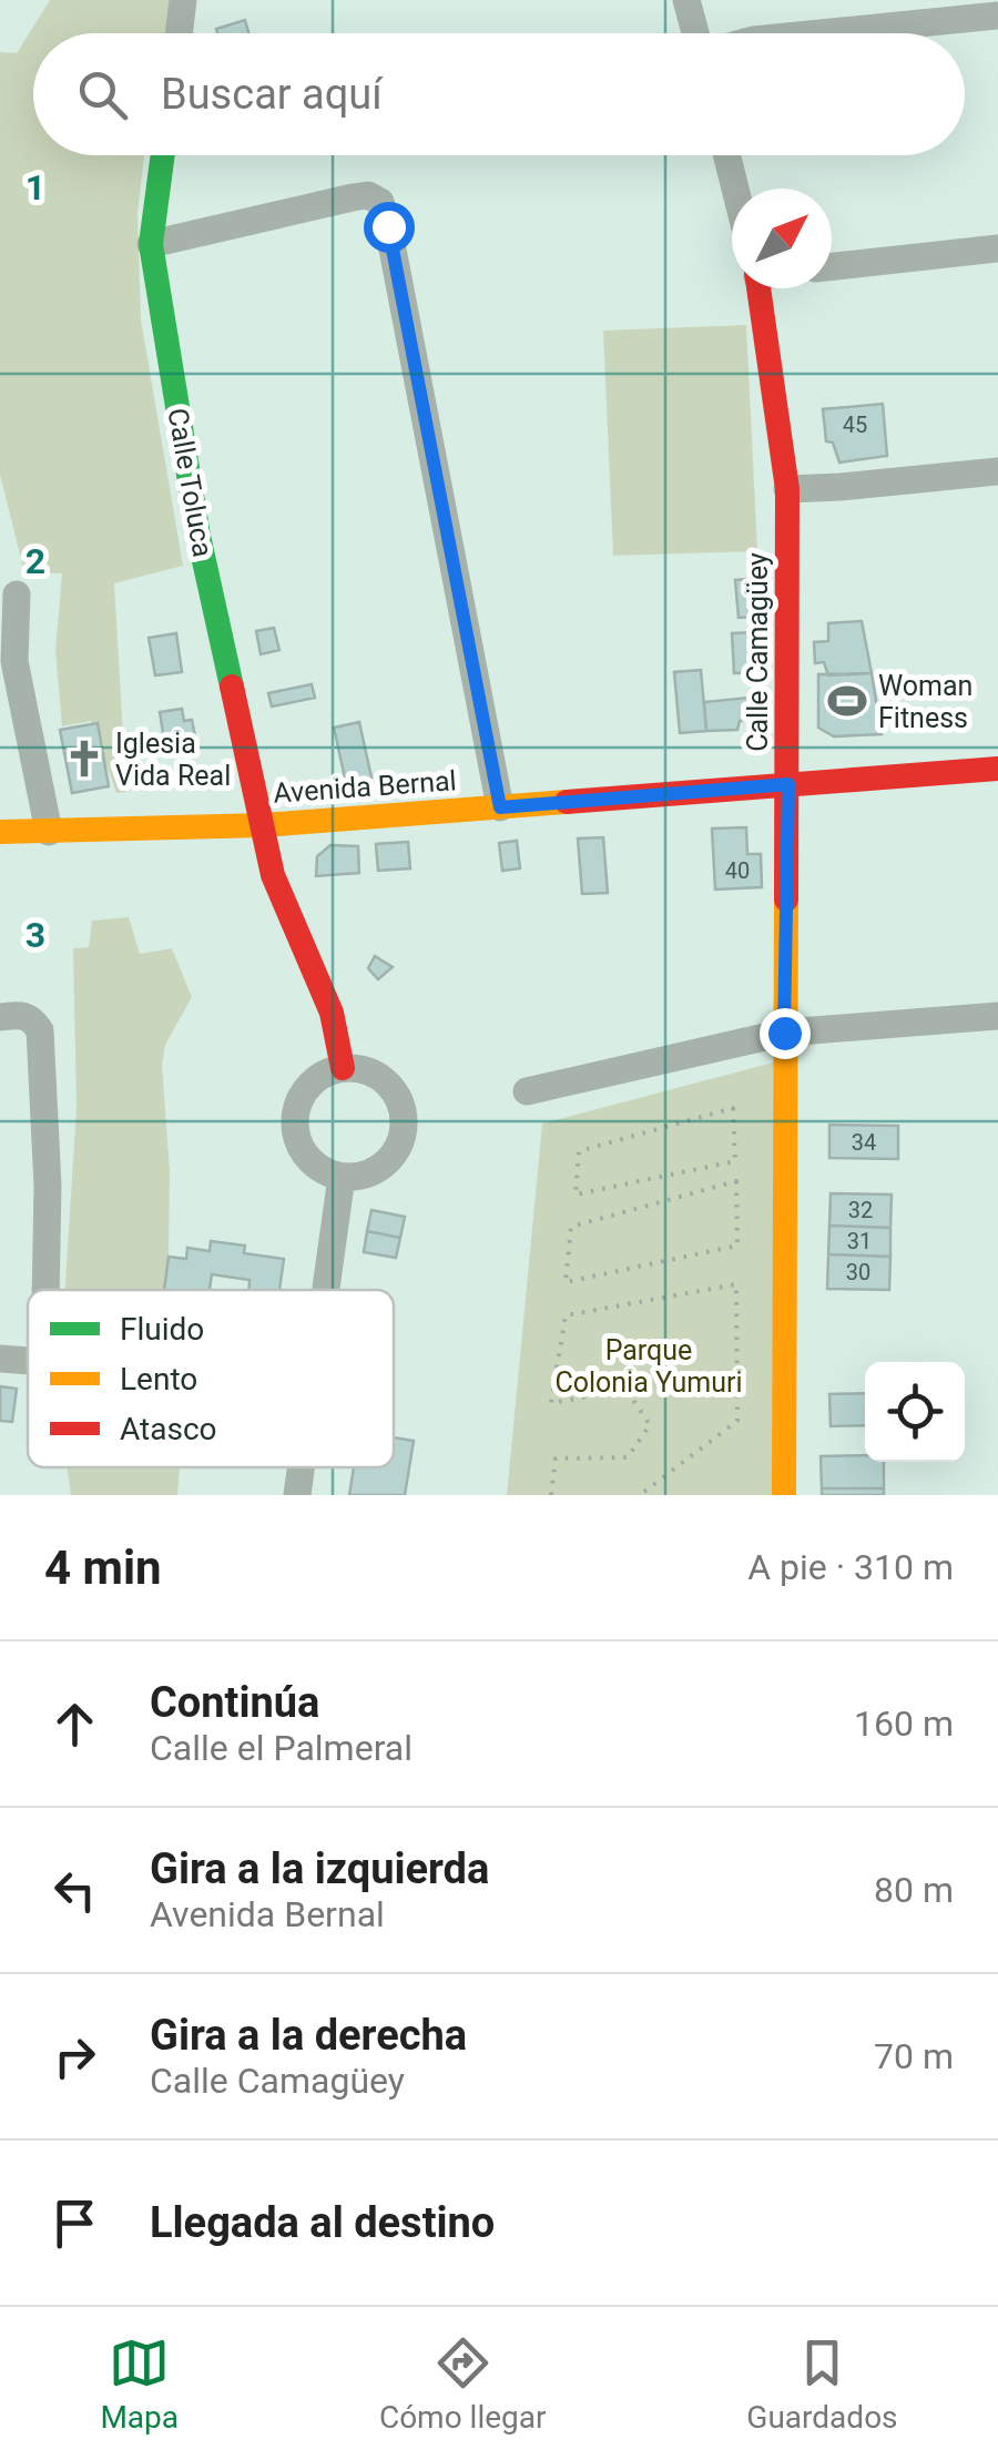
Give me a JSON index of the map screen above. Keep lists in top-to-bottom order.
{
  "streets": {
    "street": ["Calle Toluca", "Calle Camagüey", "Avenida Bernal"]
  },
  "crossings": [
    ["Calle Toluca", "Avenida Bernal"],
    ["Calle Camagüey", "Avenida Bernal"]
  ],
  "parks": ["Parque Colonia Yumuri"],
  "places": {
    "sports": ["Woman Fitness"],
    "church": ["Iglesia Vida Real"]
  },
  "house_numbers": [
    "45",
    "40",
    "34",
    "32",
    "31",
    "30"
  ],
  "legend": ["Fluido", "Lento", "Atasco"],
  "north": "top right",
  "page": {
    "search": "Buscar aquí",
    "heading": ["4 min", "A pie · 310 m"],
    "list": [
      ["Continúa", "Calle el Palmeral", "160 m"],
      ["Gira a la izquierda", "Avenida Bernal", "80 m"],
      ["Gira a la derecha", "Calle Camagüey", "70 m"],
      "Llegada al destino"
    ],
    "nav": ["Mapa", "Cómo llegar", "Guardados"]
  },
  "grid": {
    "rows": ["1", "2", "3"]
  }
}
